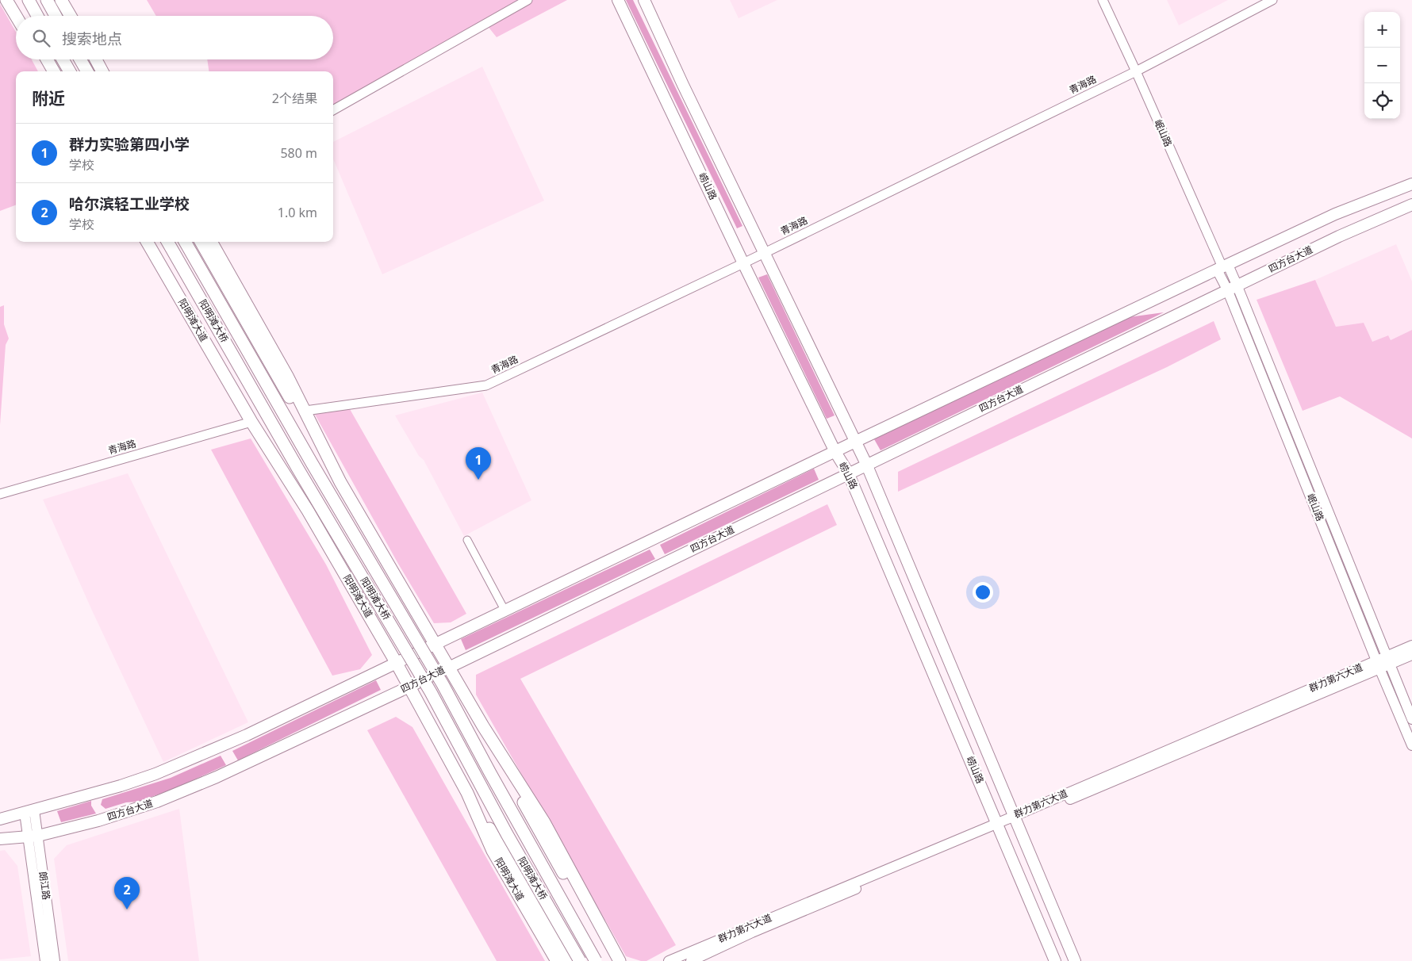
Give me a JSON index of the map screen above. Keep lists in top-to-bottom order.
{
  "streets": {
    "highway": ["阳明滩大道", "阳明滩大桥"],
    "main road": [
      "岷山路",
      "崂山路",
      "四方台大道",
      "群力第六大道",
      "朗江路"
    ],
    "street": ["青海路"]
  },
  "crossings": [
    ["青海路", "岷山路"],
    ["青海路", "崂山路"],
    ["青海路", "阳明滩大道"],
    ["岷山路", "四方台大道"],
    ["岷山路", "群力第六大道"],
    ["崂山路", "四方台大道"],
    ["崂山路", "群力第六大道"],
    ["四方台大道", "阳明滩大道"],
    ["四方台大道", "朗江路"]
  ],
  "page": {
    "map_buttons": ["+", "−"],
    "search": "搜索地点",
    "heading": ["附近", "2个结果"],
    "list": [
      {
        "mark": "1",
        "name": "群力实验第四小学",
        "note": "学校",
        "value": "580 m"
      },
      {
        "mark": "2",
        "name": "哈尔滨轻工业学校",
        "note": "学校",
        "value": "1.0 km"
      }
    ],
    "pins": ["1", "2"]
  }
}
